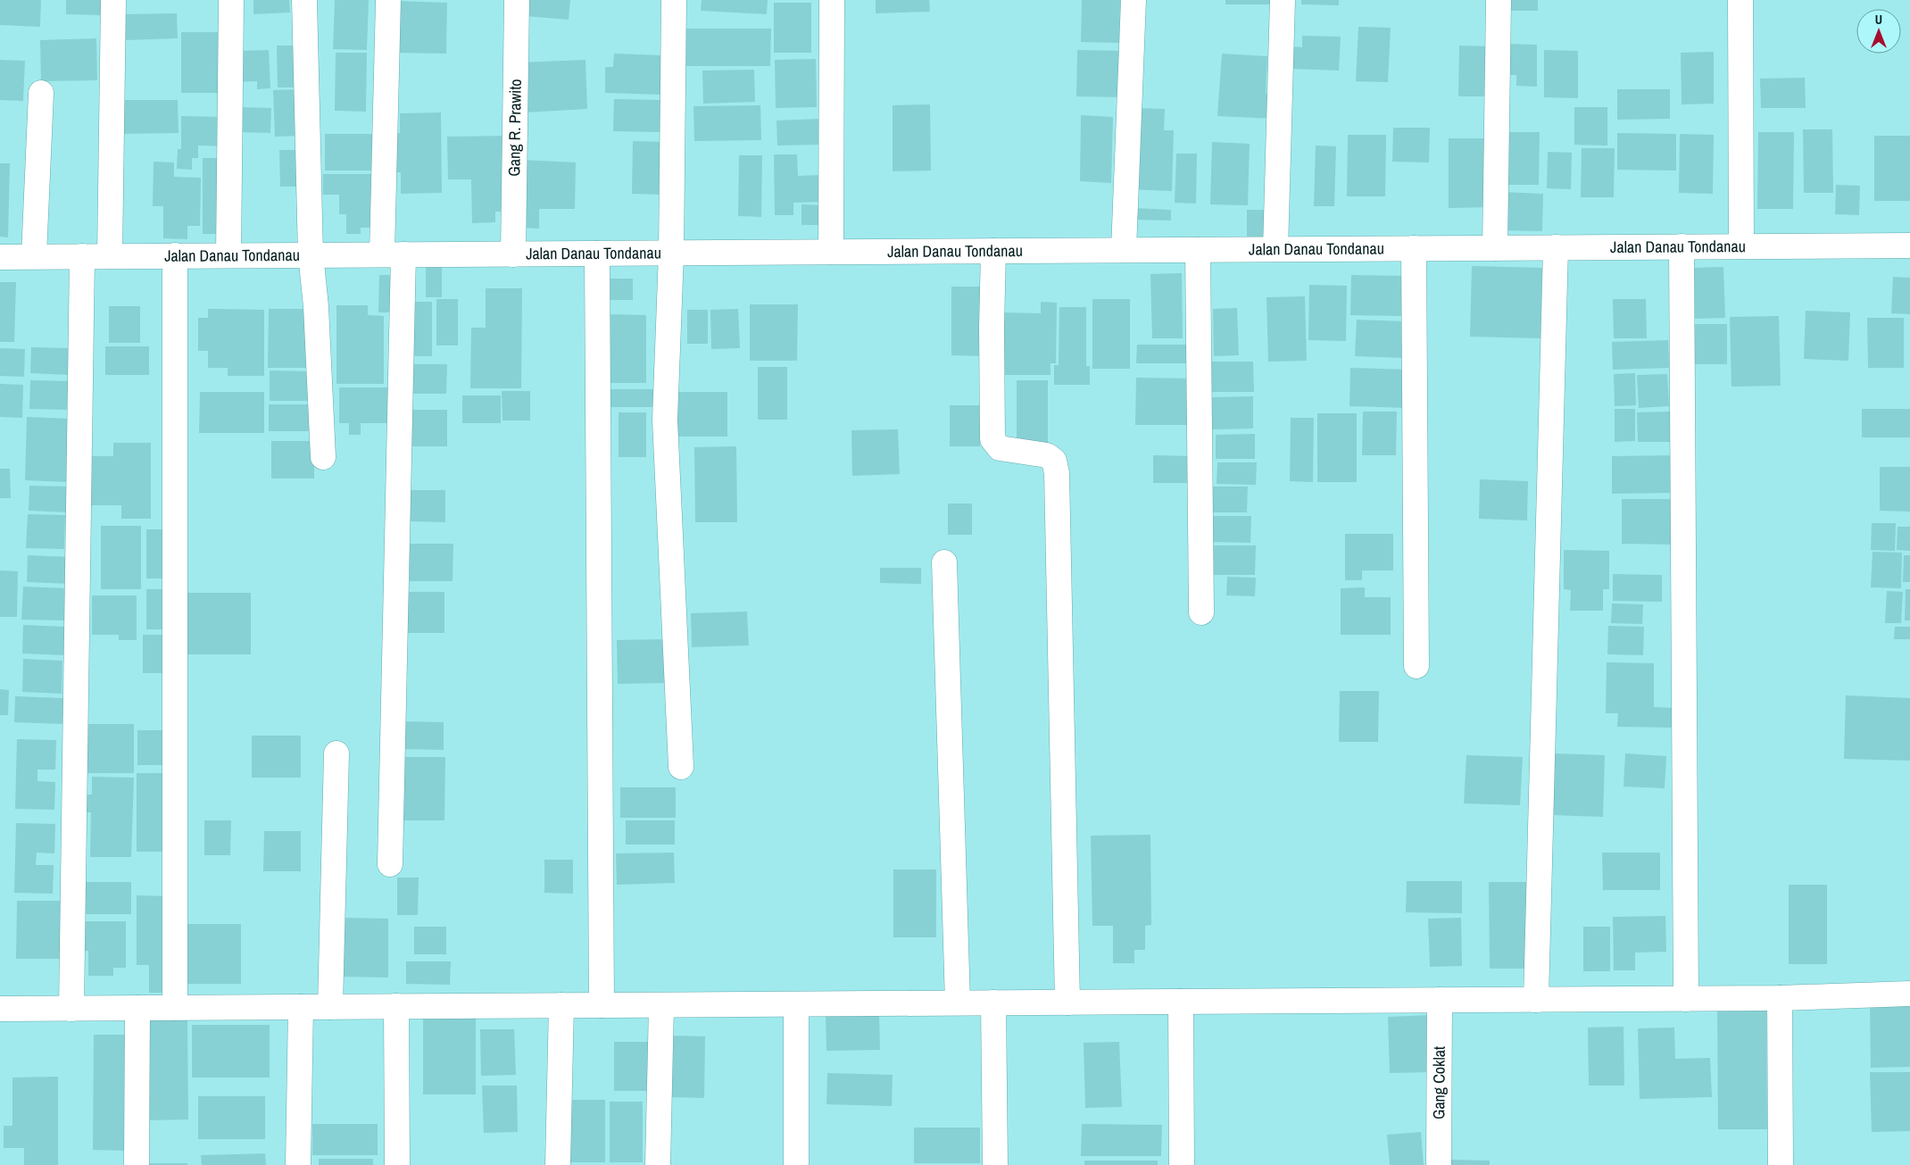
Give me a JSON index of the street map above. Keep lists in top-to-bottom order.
{
  "streets": {
    "street": ["Gang R. Prawito", "Jalan Danau Tondanau", "Gang Coklat"]
  },
  "crossings": [
    ["Gang R. Prawito", "Jalan Danau Tondanau"]
  ],
  "north": "top"
}
